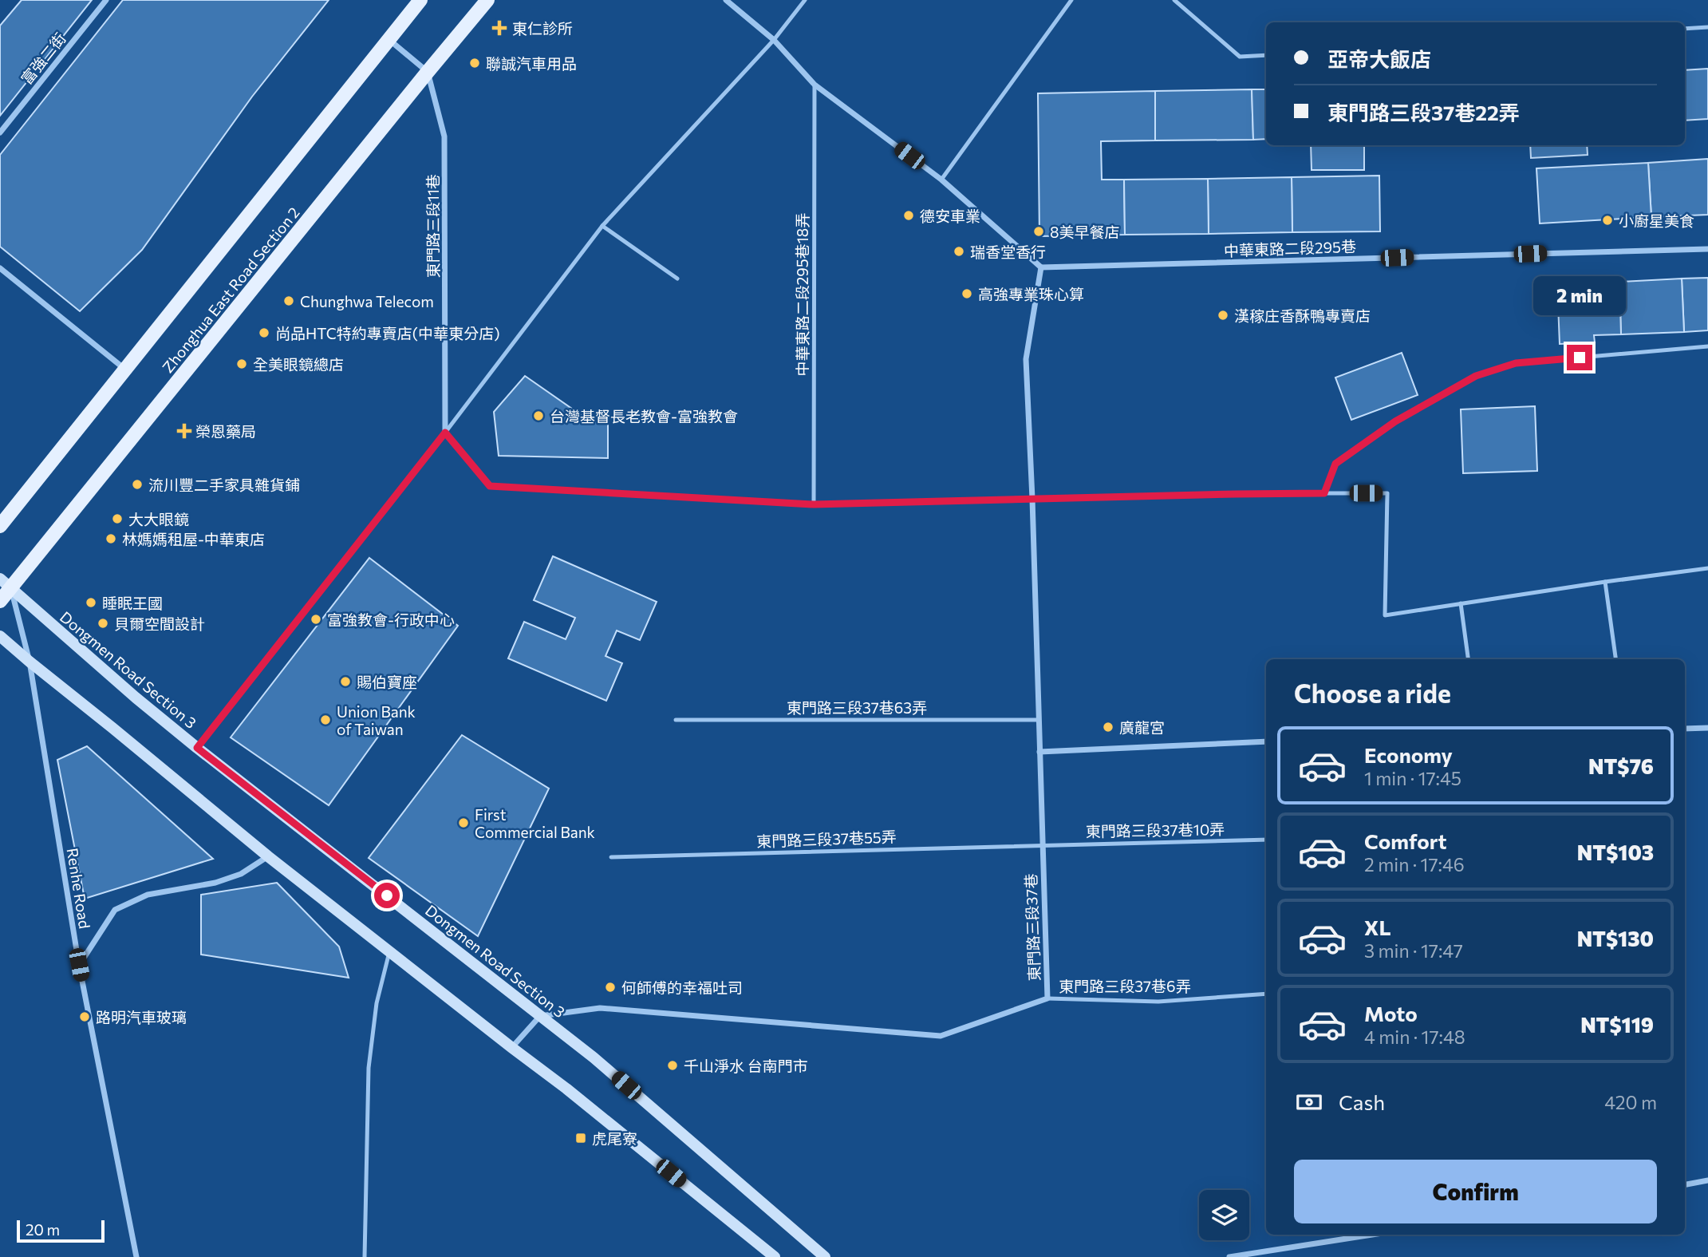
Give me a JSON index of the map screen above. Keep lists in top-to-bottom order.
{
  "streets": {
    "main road": ["Zhonghua East Road Section 2", "Dongmen Road Section 3"],
    "street": [
      "富強二街",
      "東門路三段11巷",
      "中華東路二段295巷",
      "Renhe Road",
      "東門路三段37巷"
    ],
    "lane": [
      "中華東路二段295巷18弄",
      "東門路三段37巷63弄",
      "東門路三段37巷10弄",
      "東門路三段37巷55弄",
      "東門路三段37巷6弄"
    ]
  },
  "crossings": [
    ["東門路三段11巷", "Zhonghua East Road Section 2"],
    ["中華東路二段295巷", "東門路三段37巷"],
    ["Zhonghua East Road Section 2", "Dongmen Road Section 3"],
    ["Zhonghua East Road Section 2", "Renhe Road"],
    ["Dongmen Road Section 3", "Renhe Road"],
    ["Dongmen Road Section 3", "東門路三段37巷"],
    ["東門路三段37巷63弄", "東門路三段37巷"],
    ["東門路三段37巷10弄", "東門路三段37巷55弄"],
    ["東門路三段37巷10弄", "東門路三段37巷"],
    ["東門路三段37巷55弄", "東門路三段37巷"],
    ["東門路三段37巷", "東門路三段37巷6弄"]
  ],
  "places": {
    "health": ["東仁診所", "榮恩藥局"],
    "other": [
      "聯誠汽車用品",
      "德安車業",
      "小廚星美食",
      "8美早餐店",
      "瑞香堂香行",
      "高強專業珠心算",
      "Chunghwa Telecom",
      "漢稼庄香酥鴨專賣店",
      "尚品HTC特約專賣店(中華東分店)",
      "全美眼鏡總店",
      "台灣基督長老教會-富強教會",
      "流川豐二手家具雜貨鋪",
      "大大眼鏡",
      "林媽媽租屋-中華東店",
      "睡眠王國",
      "富強教會-行政中心",
      "貝爾空間設計",
      "賜伯寶座",
      "Union Bank of Taiwan",
      "廣龍宮",
      "First Commercial Bank",
      "何師傅的幸福吐司",
      "路明汽車玻璃",
      "千山淨水 台南門市"
    ],
    "transit": ["虎尾寮"]
  },
  "scale_bar": "20 m",
  "page": {
    "banner": ["亞帝大飯店", "東門路三段37巷22弄"],
    "bubble": "2 min",
    "heading": "Choose a ride",
    "list": [
      {
        "name": "Economy",
        "note": "1 min · 17:45",
        "value": "NT$76"
      },
      {
        "name": "Comfort",
        "note": "2 min · 17:46",
        "value": "NT$103"
      },
      {
        "name": "XL",
        "note": "3 min · 17:47",
        "value": "NT$130"
      },
      {
        "name": "Moto",
        "note": "4 min · 17:48",
        "value": "NT$119"
      }
    ],
    "pay": ["Cash", "420 m"],
    "buttons": "Confirm",
    "scale": "20 m"
  }
}
